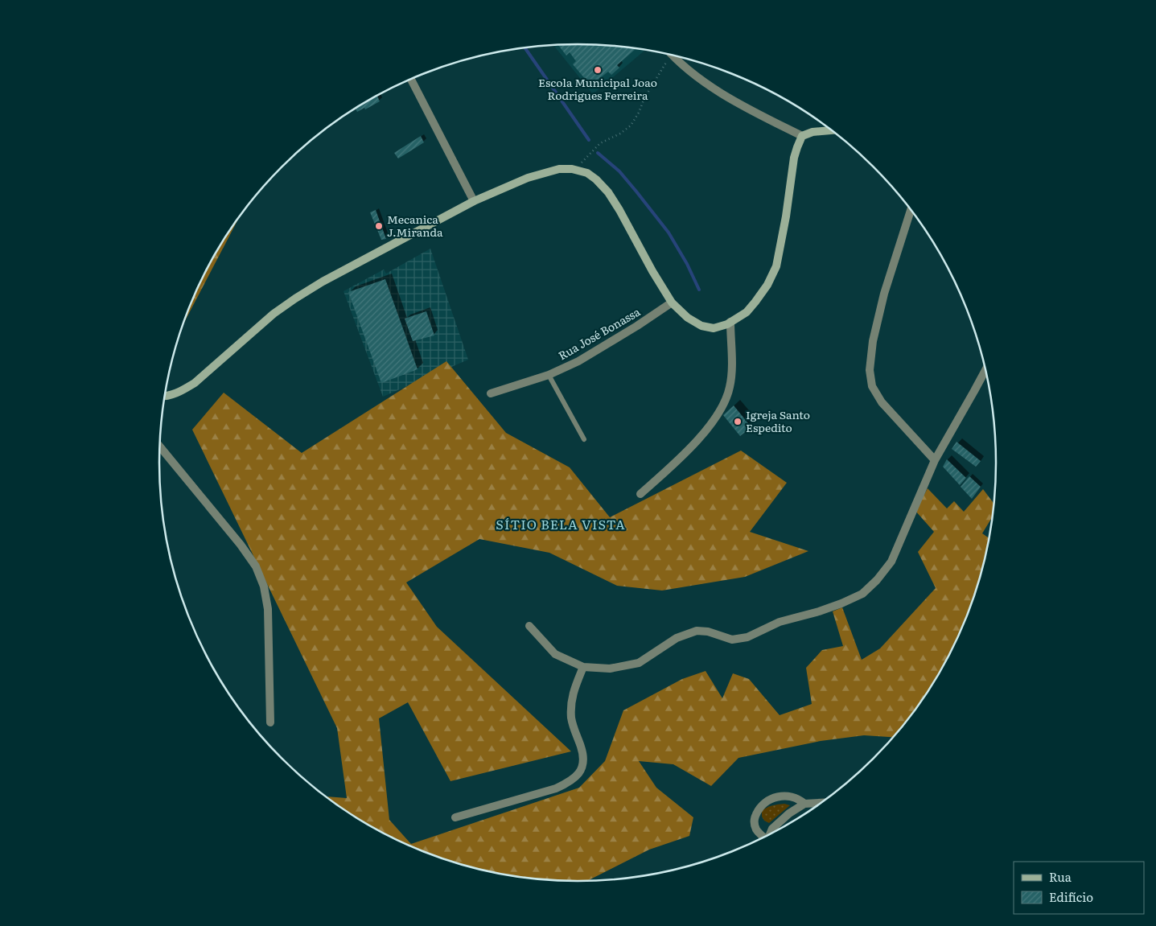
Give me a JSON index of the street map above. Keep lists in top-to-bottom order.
{
  "streets": {
    "street": ["Rua José Bonassa"]
  },
  "districts": ["SÍTIO BELA VISTA"],
  "places": ["Escola Municipal Joao Rodrigues Ferreira", "Mecanica J.Miranda", "Igreja Santo Espedito"],
  "legend": ["Rua", "Edifício"]
}
